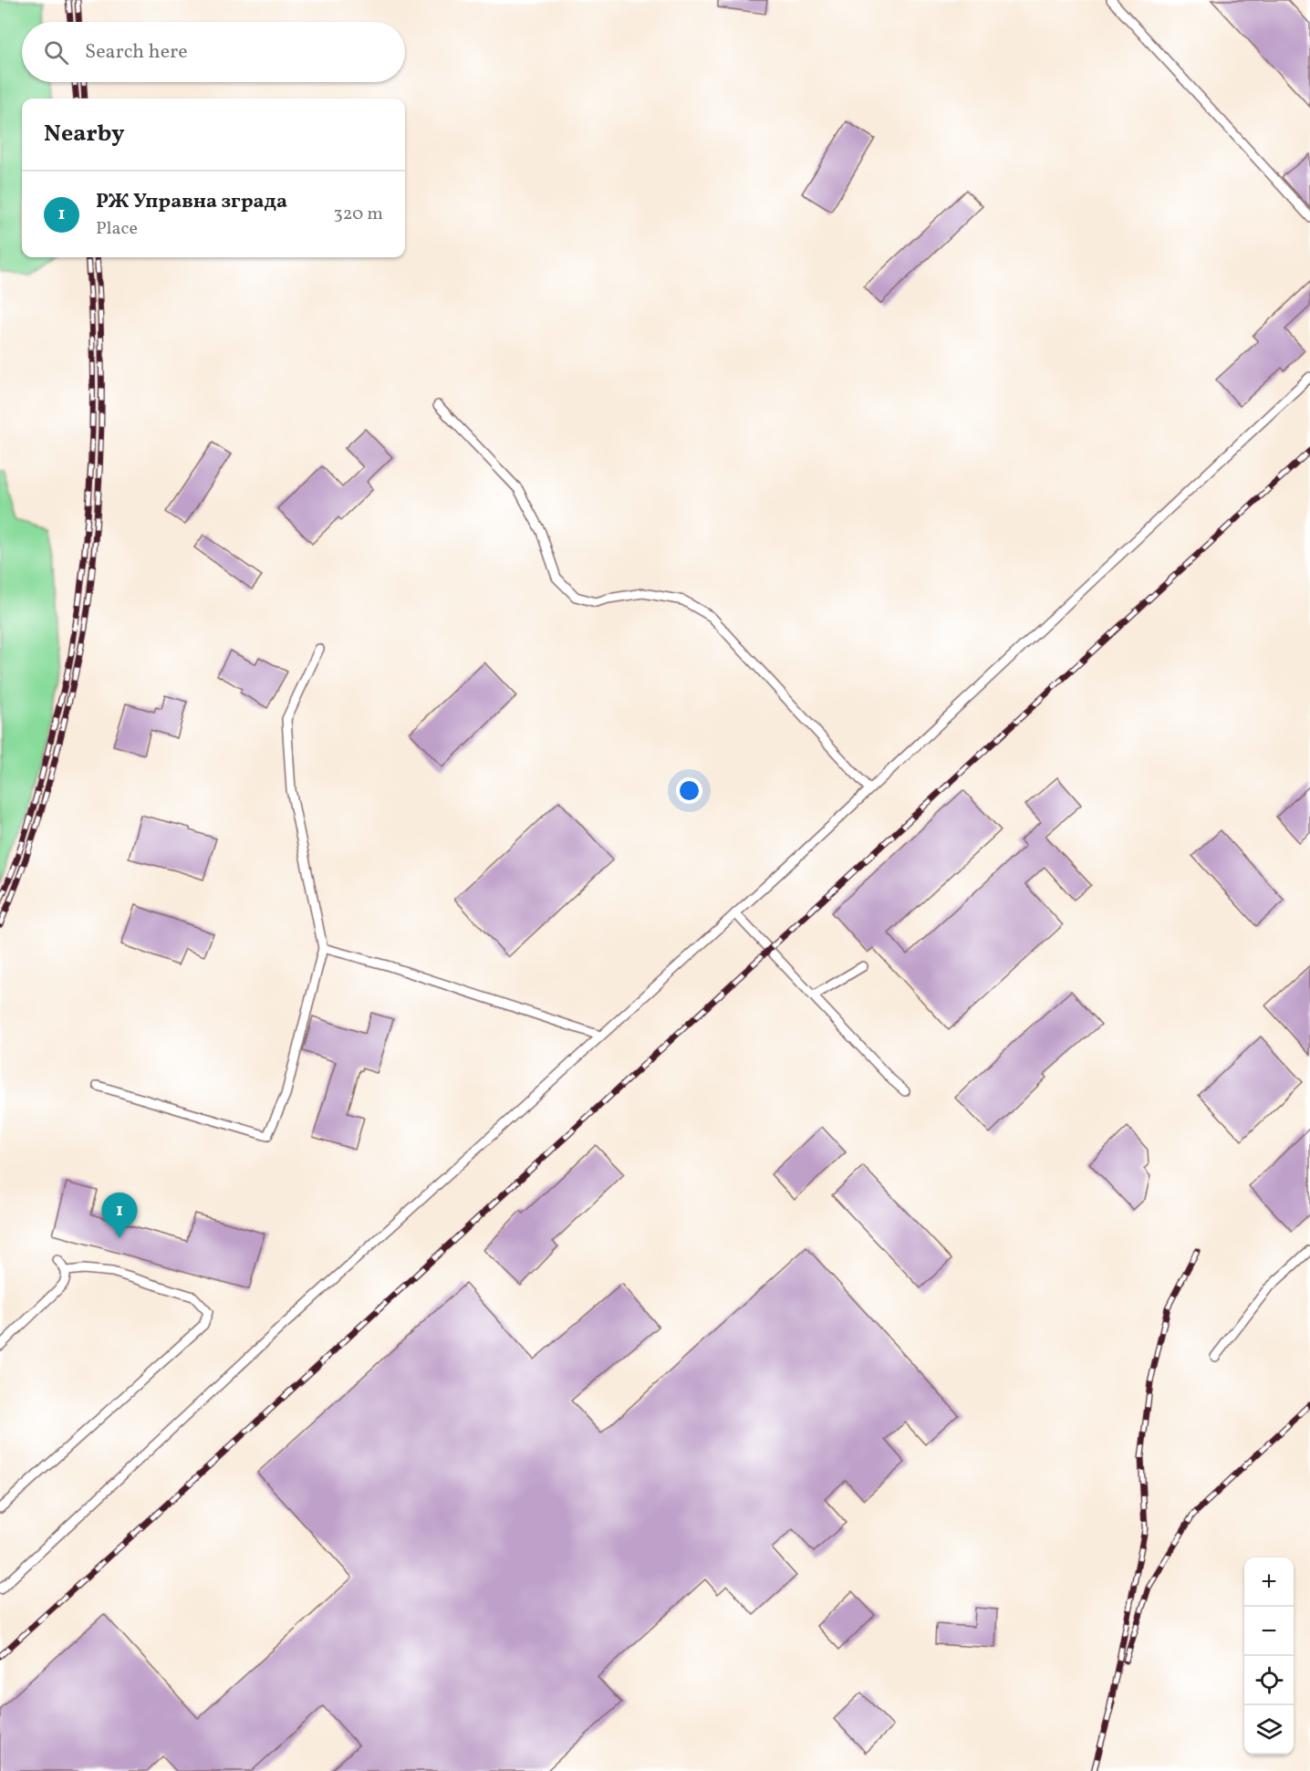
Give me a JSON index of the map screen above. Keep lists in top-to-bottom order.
{
  "page": {
    "search": "Search here",
    "heading": "Nearby",
    "list": [
      {
        "mark": "1",
        "name": "РЖ Управна зграда",
        "note": "Place",
        "value": "320 m"
      }
    ],
    "pins": "1",
    "map_buttons": ["+", "−"]
  }
}
